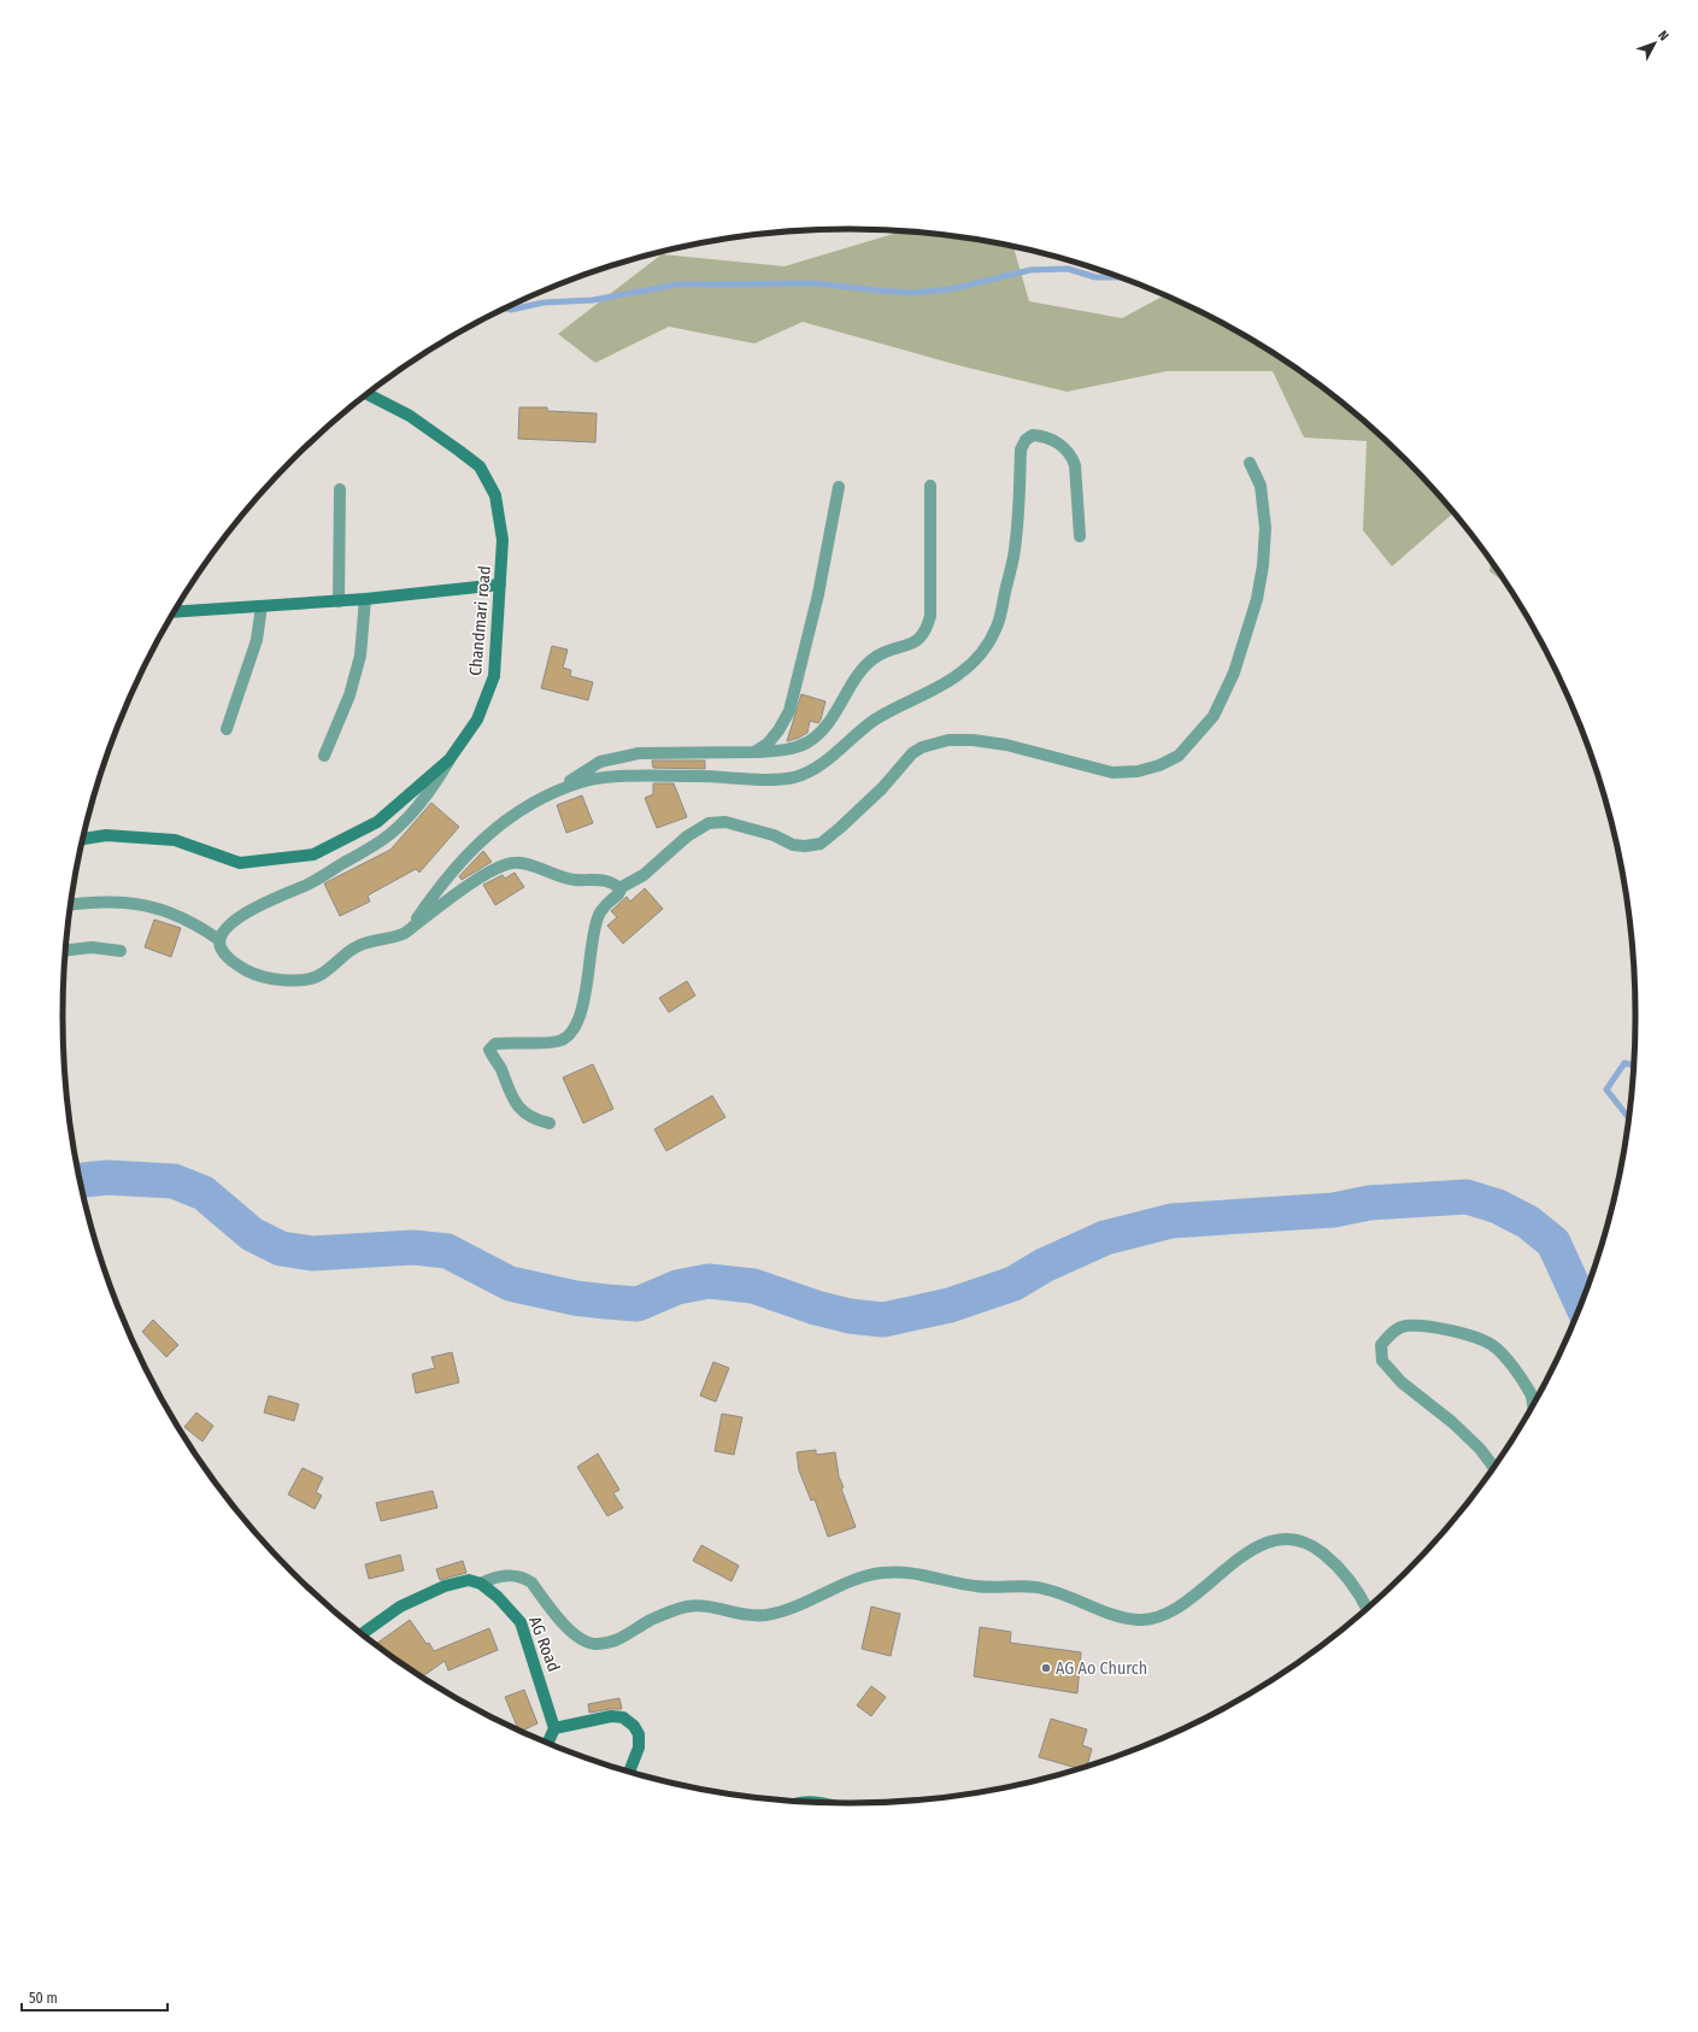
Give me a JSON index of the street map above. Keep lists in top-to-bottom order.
{
  "streets": {
    "main road": ["Chandmari road", "AG Road"]
  },
  "places": ["AG Ao Church"],
  "scale_bar": "50 m",
  "north": "top right"
}
